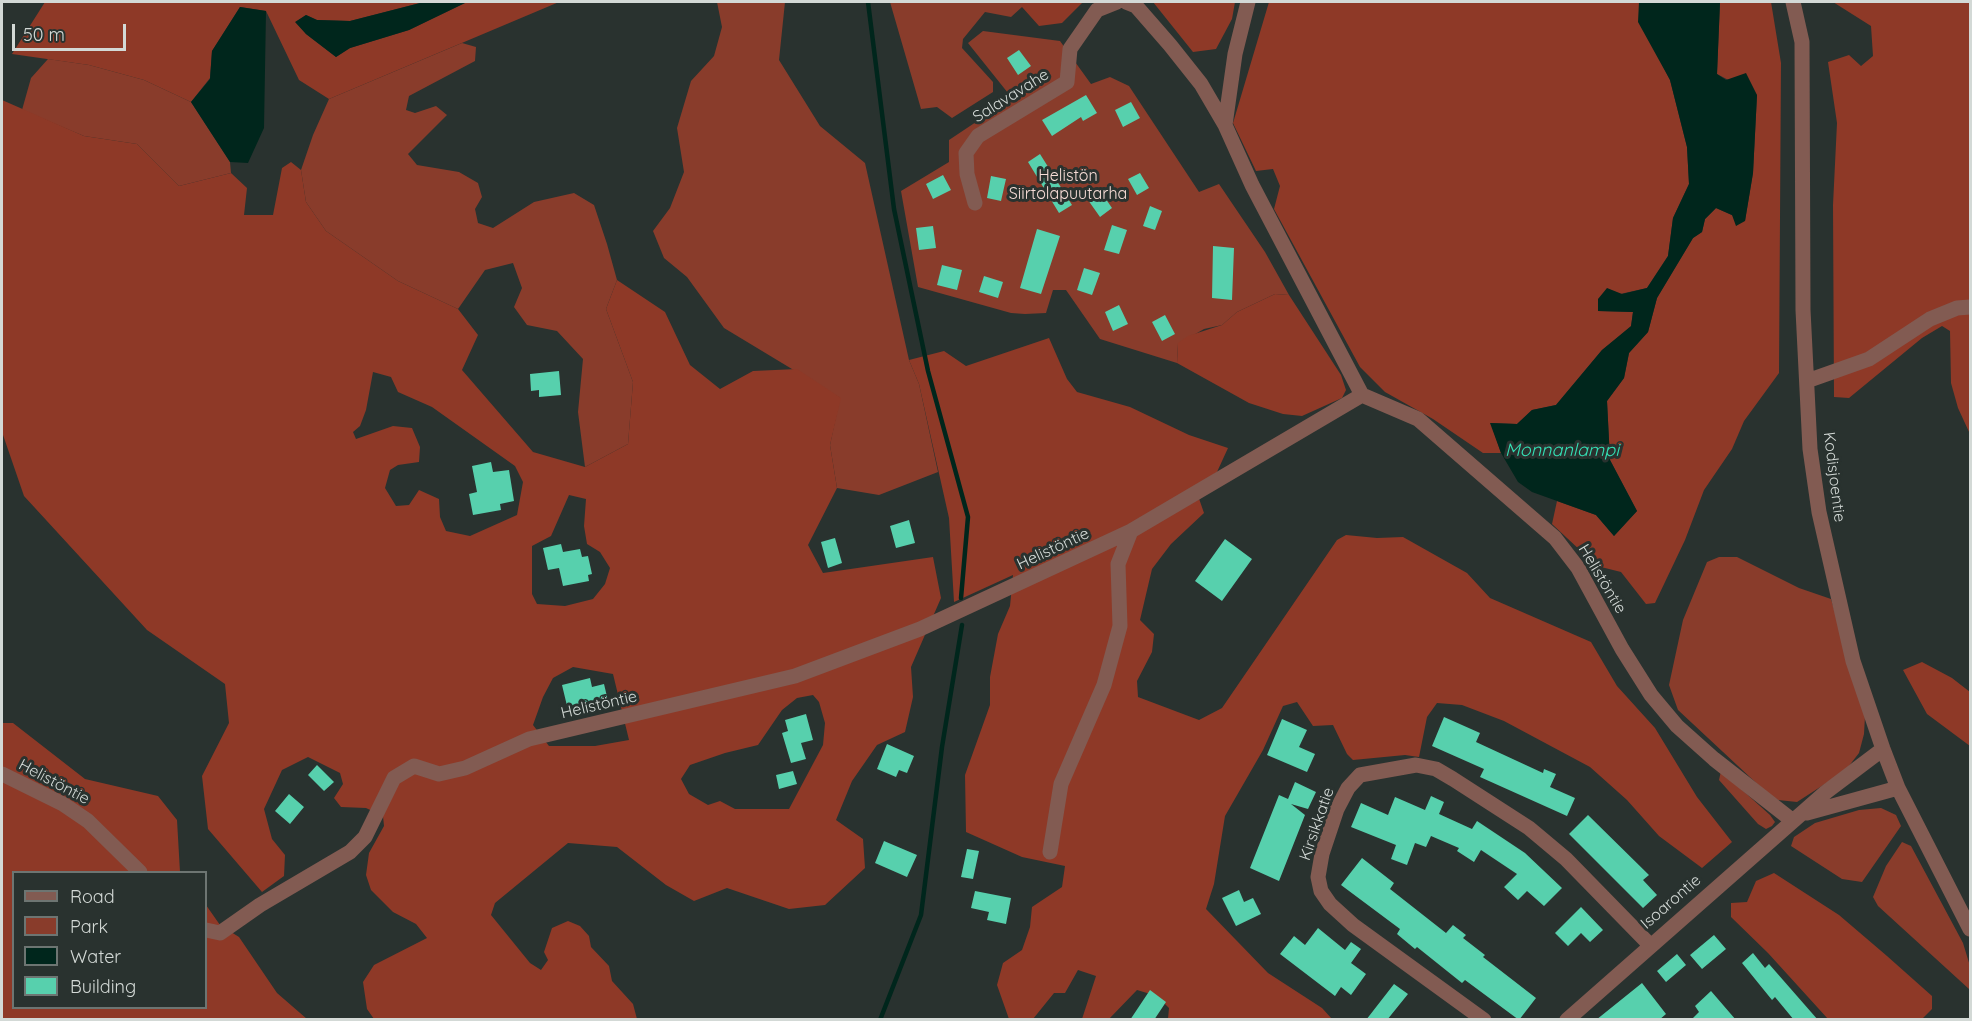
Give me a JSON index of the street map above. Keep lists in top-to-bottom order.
{
  "streets": {
    "street": [
      "Salavavahe",
      "Kodisjoentie",
      "Helistöntie",
      "Kirsikkatie",
      "Isoarontie"
    ]
  },
  "crossings": [
    ["Kodisjoentie", "Isoarontie"],
    ["Helistöntie", "Isoarontie"],
    ["Kirsikkatie", "Isoarontie"]
  ],
  "water": ["Monnanlampi"],
  "parks": ["Helistön Siirtolapuutarha"],
  "legend": [
    "Road",
    "Park",
    "Water",
    "Building"
  ],
  "scale_bar": "50 m"
}
